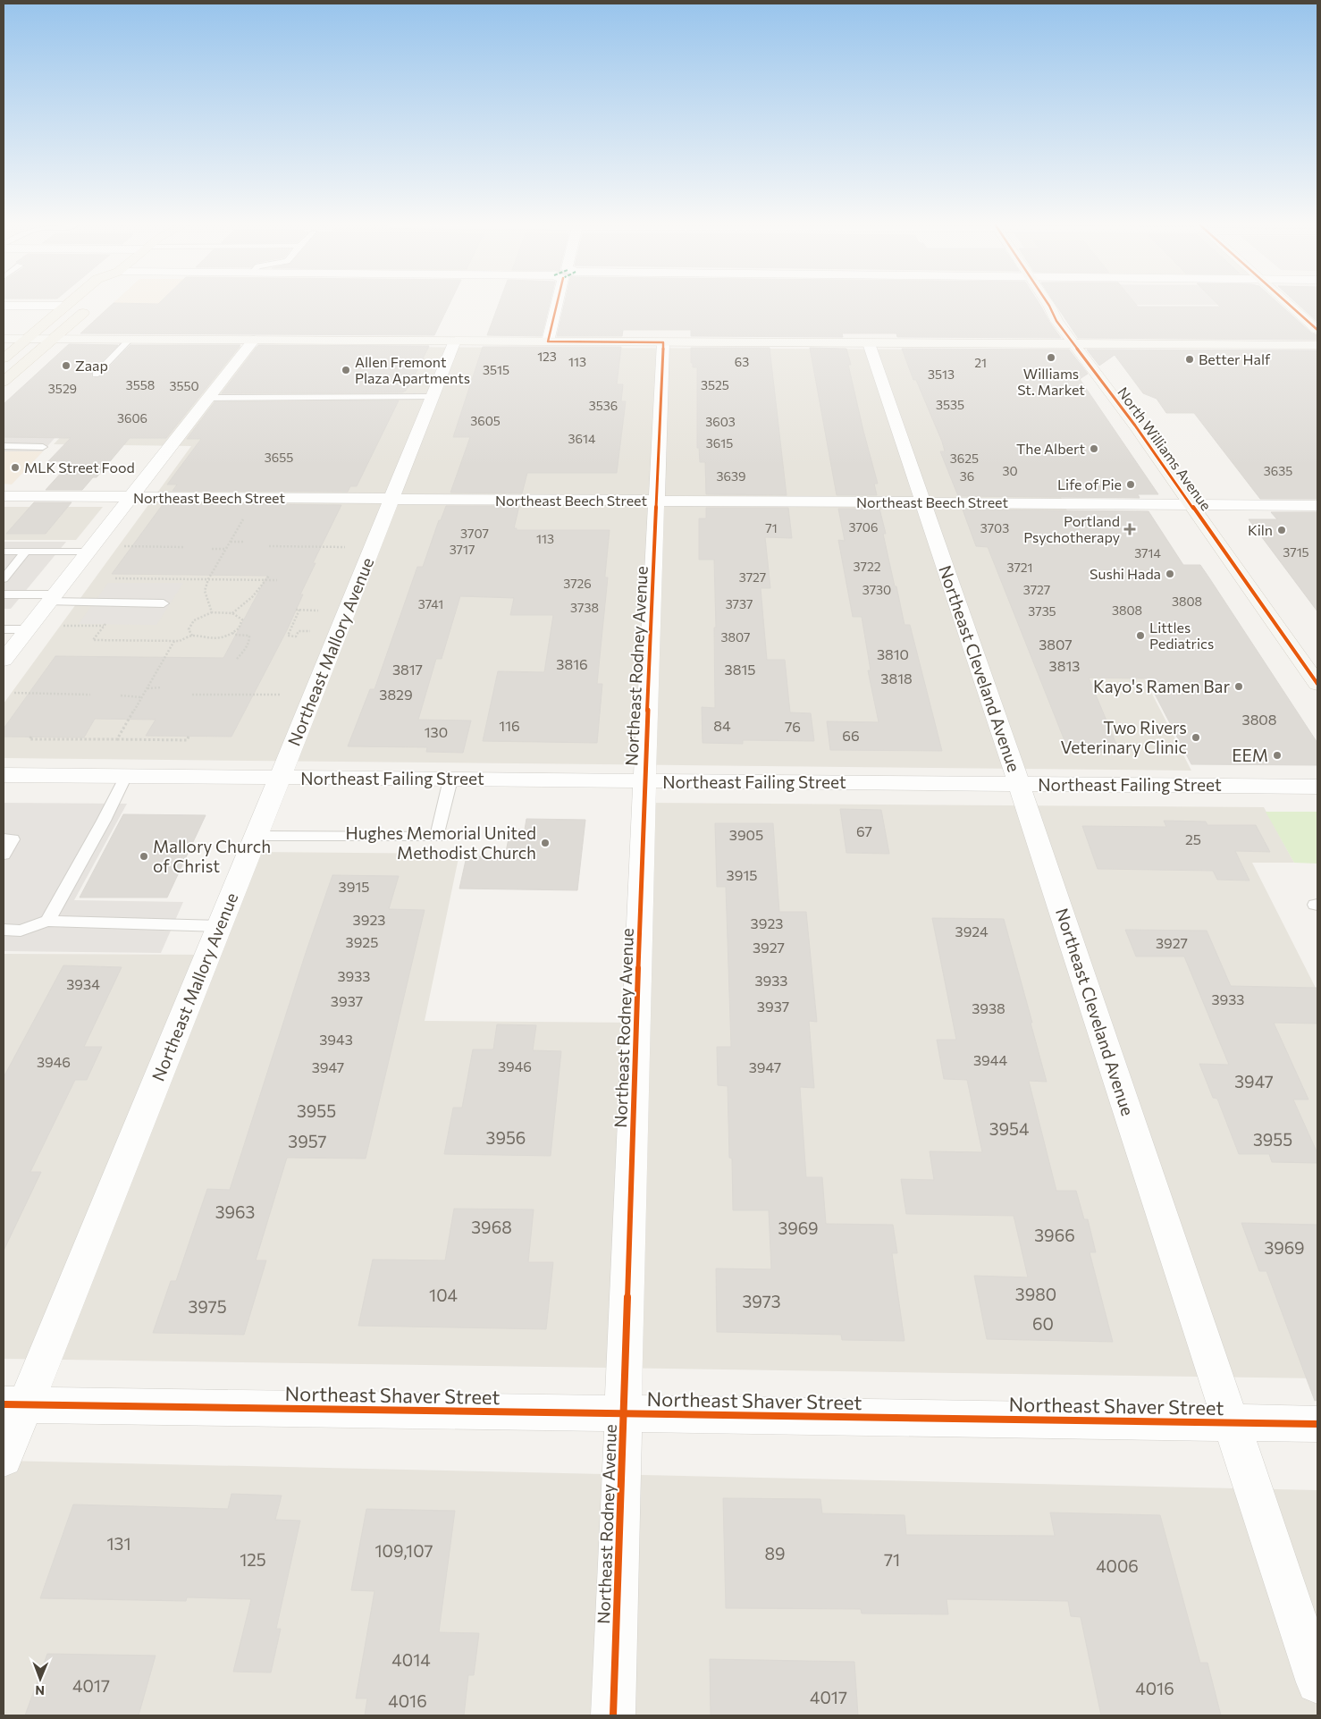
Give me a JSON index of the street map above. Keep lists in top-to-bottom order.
{
  "streets": {
    "main road": ["North Williams Avenue"],
    "street": [
      "Northeast Beech Street",
      "Northeast Mallory Avenue",
      "Northeast Rodney Avenue",
      "Northeast Cleveland Avenue",
      "Northeast Failing Street",
      "Northeast Shaver Street"
    ]
  },
  "crossings": [
    ["North Williams Avenue", "Northeast Beech Street"],
    ["Northeast Beech Street", "Northeast Mallory Avenue"],
    ["Northeast Beech Street", "Northeast Rodney Avenue"],
    ["Northeast Beech Street", "Northeast Cleveland Avenue"],
    ["Northeast Mallory Avenue", "Northeast Failing Street"],
    ["Northeast Mallory Avenue", "Northeast Shaver Street"],
    ["Northeast Rodney Avenue", "Northeast Failing Street"],
    ["Northeast Rodney Avenue", "Northeast Shaver Street"],
    ["Northeast Cleveland Avenue", "Northeast Failing Street"],
    ["Northeast Cleveland Avenue", "Northeast Shaver Street"]
  ],
  "places": {
    "other": [
      "Williams St. Market",
      "Better Half",
      "Zaap",
      "Allen Fremont Plaza Apartments",
      "The Albert",
      "MLK Street Food",
      "Life of Pie",
      "Kiln",
      "Sushi Hada",
      "Littles Pediatrics",
      "Kayo's Ramen Bar",
      "Two Rivers Veterinary Clinic",
      "EEM",
      "Hughes Memorial United Methodist Church",
      "Mallory Church of Christ"
    ],
    "health": ["Portland Psychotherapy"]
  },
  "house_numbers": [
    "123",
    "113",
    "63",
    "21",
    "3515",
    "3513",
    "3558",
    "3525",
    "3550",
    "3529",
    "3535",
    "3536",
    "3606",
    "3605",
    "3603",
    "3614",
    "3615",
    "3655",
    "3625",
    "30",
    "3635",
    "3639",
    "36",
    "3706",
    "71",
    "3703",
    "3707",
    "113",
    "3717",
    "3715",
    "3714",
    "3722",
    "3721",
    "3727",
    "3726",
    "3730",
    "3727",
    "3808",
    "3741",
    "3737",
    "3738",
    "3808",
    "3735",
    "3807",
    "3807",
    "3810",
    "3816",
    "3813",
    "3817",
    "3815",
    "3818",
    "3829",
    "3808",
    "116",
    "84",
    "76",
    "130",
    "66",
    "67",
    "3905",
    "25",
    "3915",
    "3915",
    "3923",
    "3923",
    "3924",
    "3925",
    "3927",
    "3927",
    "3933",
    "3933",
    "3934",
    "3933",
    "3937",
    "3937",
    "3938",
    "3943",
    "3944",
    "3946",
    "3946",
    "3947",
    "3947",
    "3947",
    "3955",
    "3954",
    "3956",
    "3955",
    "3957",
    "3963",
    "3968",
    "3969",
    "3966",
    "3969",
    "3980",
    "104",
    "3973",
    "3975",
    "60",
    "131",
    "109,107",
    "89",
    "125",
    "71",
    "4006",
    "4014",
    "4017",
    "4016",
    "4017",
    "4016"
  ],
  "north": "bottom"
}
